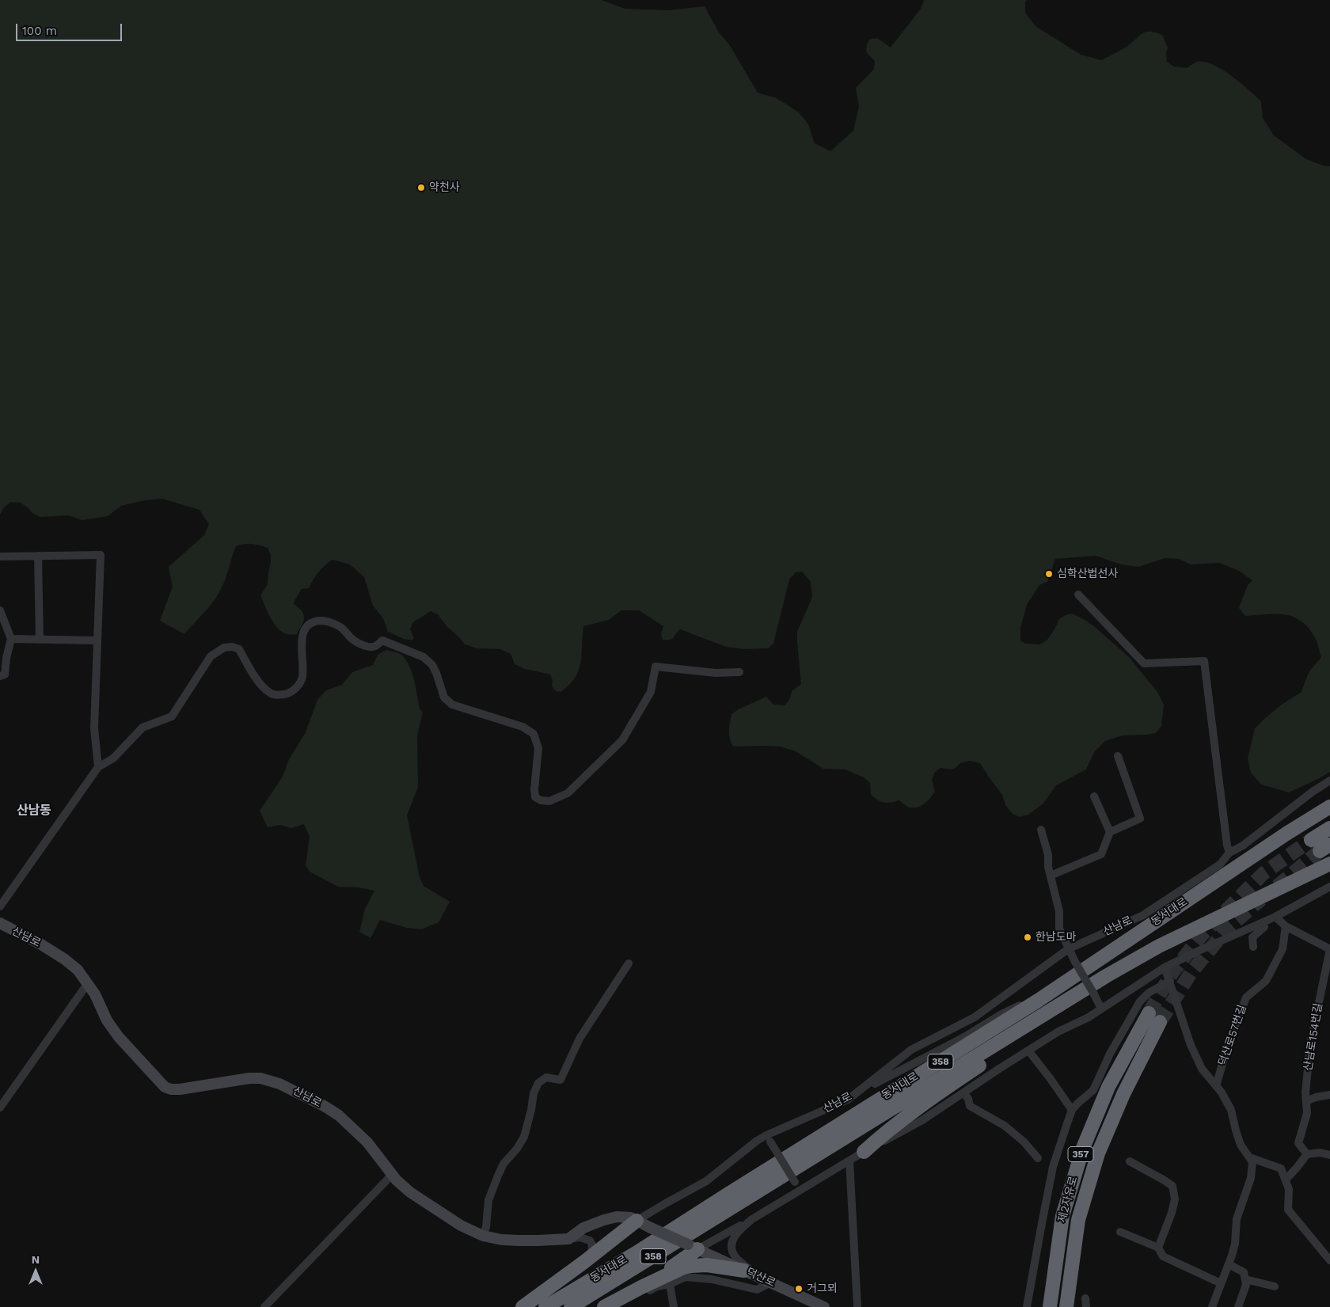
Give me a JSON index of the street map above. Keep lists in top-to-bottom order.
{
  "streets": {
    "highway": [
      "동서대로",
      "358",
      "357",
      "제2자유로"
    ],
    "street": [
      "산남로",
      "덕산로57번길",
      "산남로154번길",
      "덕산로"
    ]
  },
  "crossings": [
    ["산남로", "덕산로"],
    ["덕산로57번길", "산남로154번길"]
  ],
  "districts": ["산남동"],
  "places": [
    "약천사",
    "심학산법선사",
    "한남도마",
    "거그뫼"
  ],
  "scale_bar": "100 m",
  "north": "top"
}
